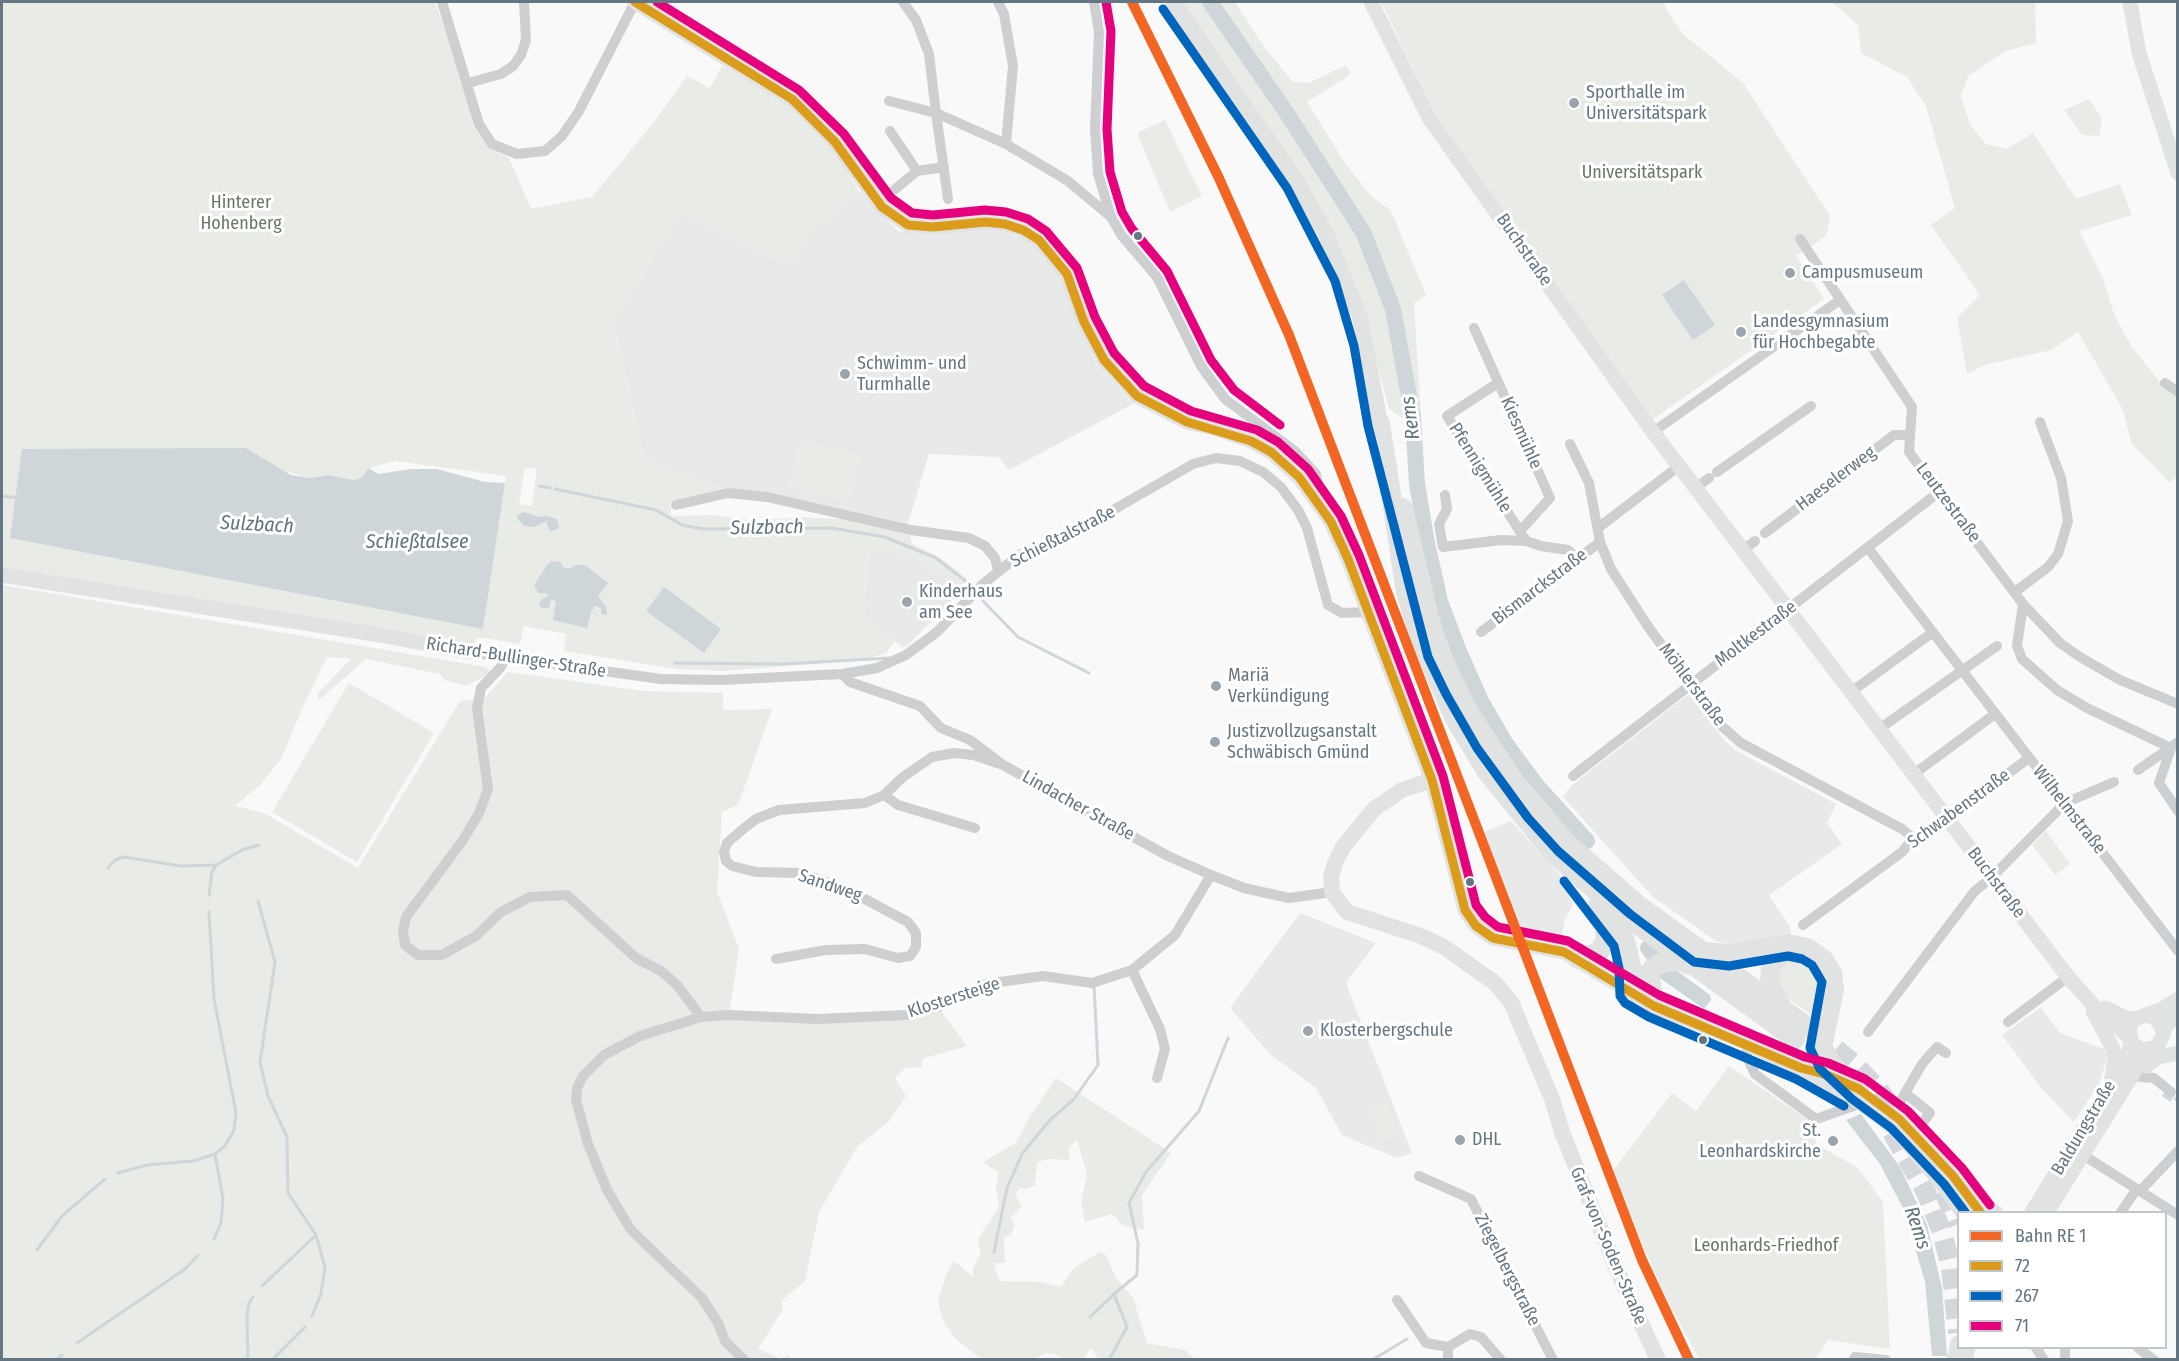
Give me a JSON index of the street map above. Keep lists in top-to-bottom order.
{
  "streets": {
    "main road": ["Graf-von-Soden-Straße"],
    "street": [
      "Buchstraße",
      "Kiesmühle",
      "Pfennigmühle",
      "Haeselerweg",
      "Leutzestraße",
      "Schießtalstraße",
      "Bismarckstraße",
      "Moltkestraße",
      "Richard-Bullinger-Straße",
      "Möhlerstraße",
      "Lindacher Straße",
      "Schwabenstraße",
      "Wilhelmstraße",
      "Sandweg",
      "Klostersteige",
      "Baldungstraße",
      "Ziegelbergstraße"
    ]
  },
  "crossings": [
    ["Buchstraße", "Bismarckstraße"],
    ["Buchstraße", "Moltkestraße"],
    ["Buchstraße", "Schwabenstraße"],
    ["Buchstraße", "Baldungstraße"],
    ["Kiesmühle", "Pfennigmühle"],
    ["Pfennigmühle", "Bismarckstraße"],
    ["Haeselerweg", "Leutzestraße"],
    ["Leutzestraße", "Moltkestraße"],
    ["Schießtalstraße", "Richard-Bullinger-Straße"],
    ["Bismarckstraße", "Möhlerstraße"],
    ["Moltkestraße", "Möhlerstraße"],
    ["Moltkestraße", "Wilhelmstraße"],
    ["Richard-Bullinger-Straße", "Lindacher Straße"],
    ["Möhlerstraße", "Schwabenstraße"],
    ["Lindacher Straße", "Sandweg"],
    ["Lindacher Straße", "Klostersteige"],
    ["Lindacher Straße", "Graf-von-Soden-Straße"],
    ["Schwabenstraße", "Wilhelmstraße"]
  ],
  "water": ["Rems", "Sulzbach", "Schießtalsee"],
  "parks": ["Universitätspark", "Hinterer Hohenberg", "Leonhards-Friedhof"],
  "places": [
    "Sporthalle im Universitätspark",
    "Campusmuseum",
    "Landesgymnasium für Hochbegabte",
    "Schwimm- und Turmhalle",
    "Kinderhaus am See",
    "Mariä Verkündigung",
    "Justizvollzugsanstalt Schwäbisch Gmünd",
    "Klosterbergschule",
    "DHL",
    "St. Leonhardskirche"
  ],
  "lines": ["transit line 72", "transit line 71", "transit line 267"],
  "legend": [
    "Bahn RE 1",
    "72",
    "267",
    "71"
  ]
}
